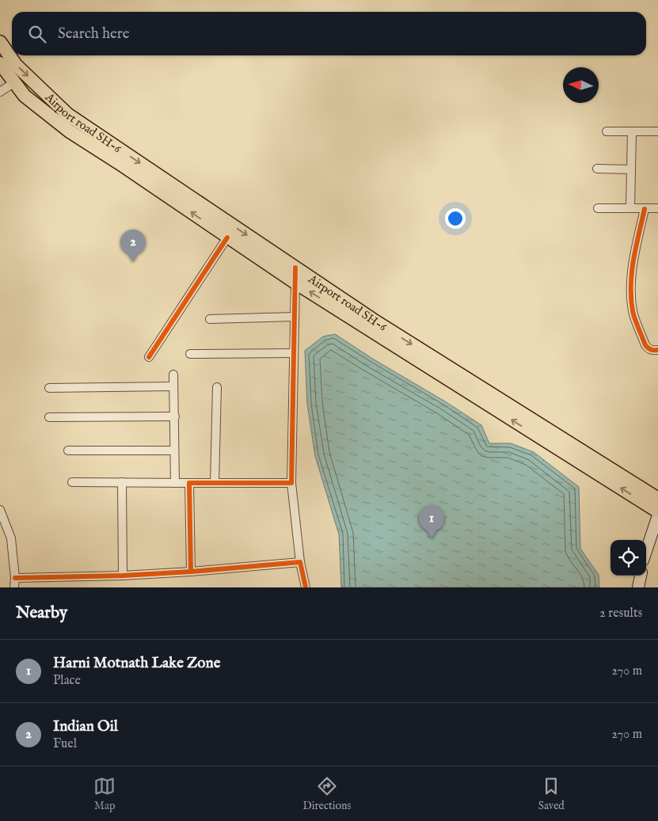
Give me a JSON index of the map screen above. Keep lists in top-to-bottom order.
{
  "streets": {
    "main road": ["Airport road SH-6"]
  },
  "north": "left",
  "page": {
    "search": "Search here",
    "pins": ["2", "1"],
    "heading": ["Nearby", "2 results"],
    "list": [
      {
        "mark": "1",
        "name": "Harni Motnath Lake Zone",
        "note": "Place",
        "value": "270 m"
      },
      {
        "mark": "2",
        "name": "Indian Oil",
        "note": "Fuel",
        "value": "270 m"
      }
    ],
    "nav": ["Map", "Directions", "Saved"]
  }
}
